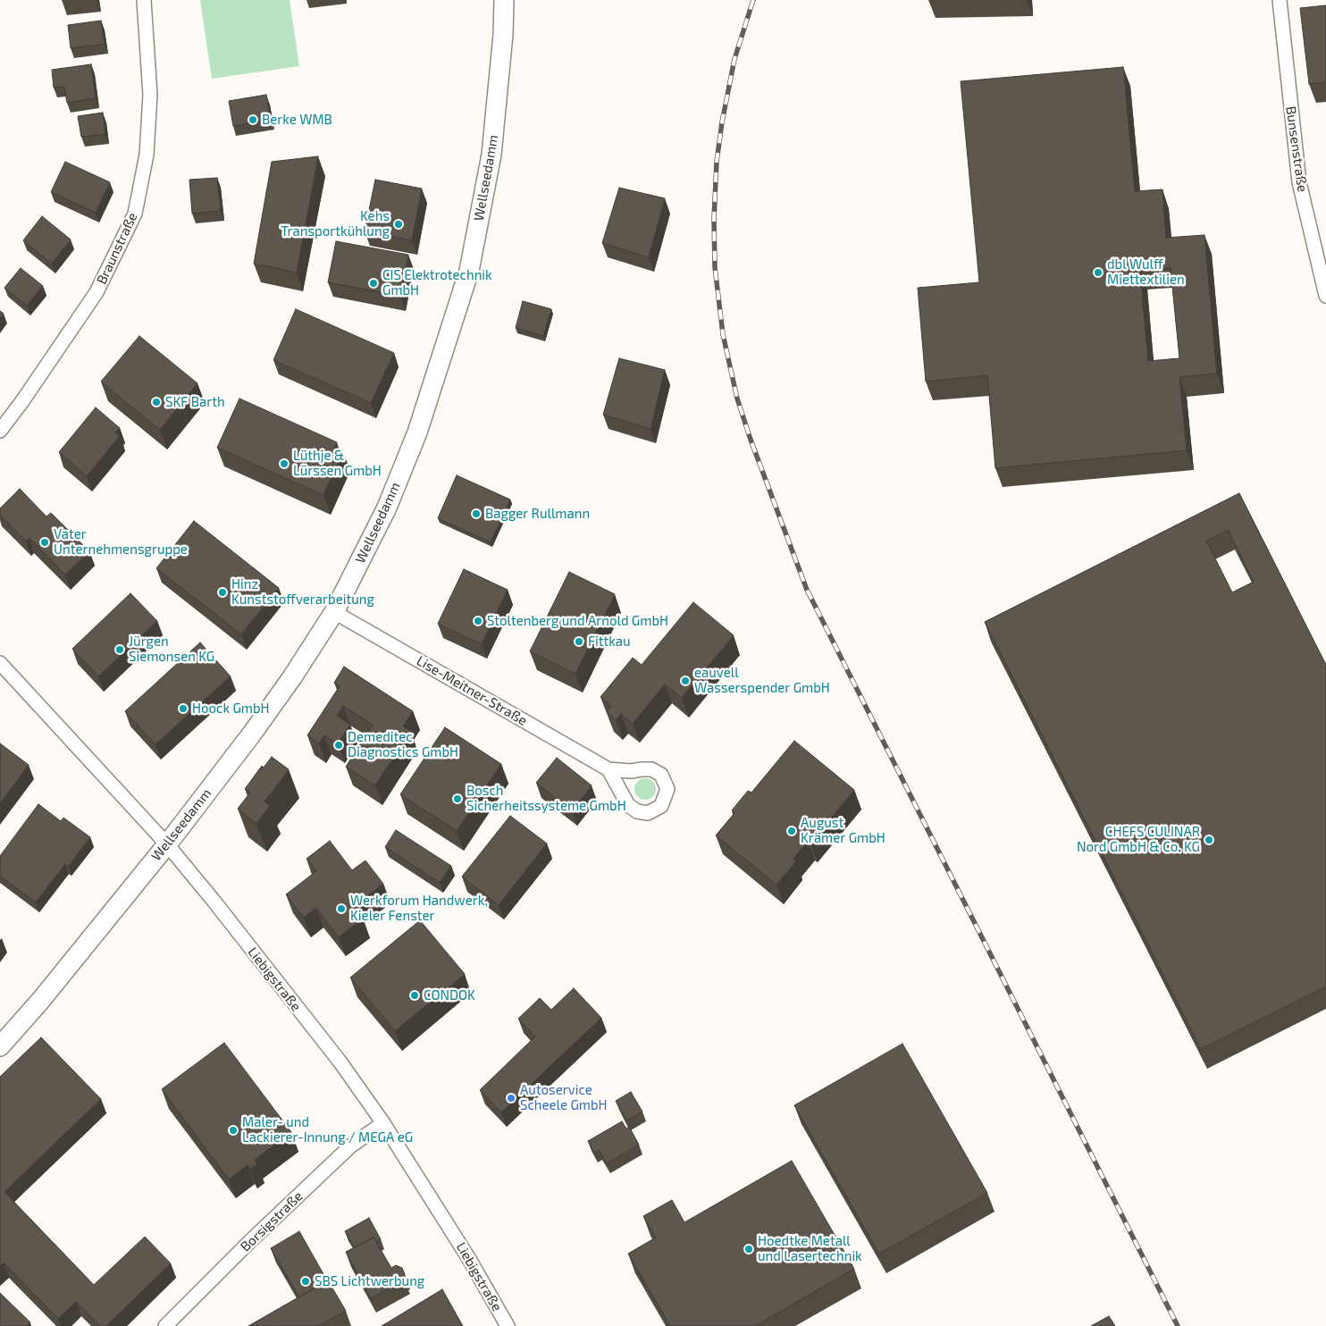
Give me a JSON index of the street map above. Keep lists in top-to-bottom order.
{
  "streets": {
    "main road": ["Wellseedamm"],
    "street": [
      "Bunsenstraße",
      "Braunstraße",
      "Lise-Meitner-Straße",
      "Liebigstraße",
      "Borsigstraße"
    ]
  },
  "crossings": [
    ["Wellseedamm", "Lise-Meitner-Straße"],
    ["Wellseedamm", "Liebigstraße"],
    ["Liebigstraße", "Borsigstraße"]
  ],
  "places": [
    "Berke WMB",
    "Kehs Transportkühlung",
    "dbl Wulff Miettextilien",
    "CIS Elektrotechnik GmbH",
    "SKF Barth",
    "Lüthje & Lürssen GmbH",
    "Bagger Rullmann",
    "Vater Unternehmensgruppe",
    "Hinz Kunststoffverarbeitung",
    "Stoltenberg und Arnold GmbH",
    "Fittkau",
    "Jürgen Siemonsen KG",
    "eauvell Wasserspender GmbH",
    "Hoock GmbH",
    "Demeditec Diagnostics GmbH",
    "Bosch Sicherheitssysteme GmbH",
    "August Krämer GmbH",
    "CHEFS CULINAR Nord GmbH & Co. KG",
    "Werkforum Handwerk, Kieler Fenster",
    "CONDOK",
    "Autoservice Scheele GmbH",
    "Maler- und Lackierer-Innung / MEGA eG",
    "Hoedtke Metall und Lasertechnik",
    "SBS Lichtwerbung"
  ]
}
